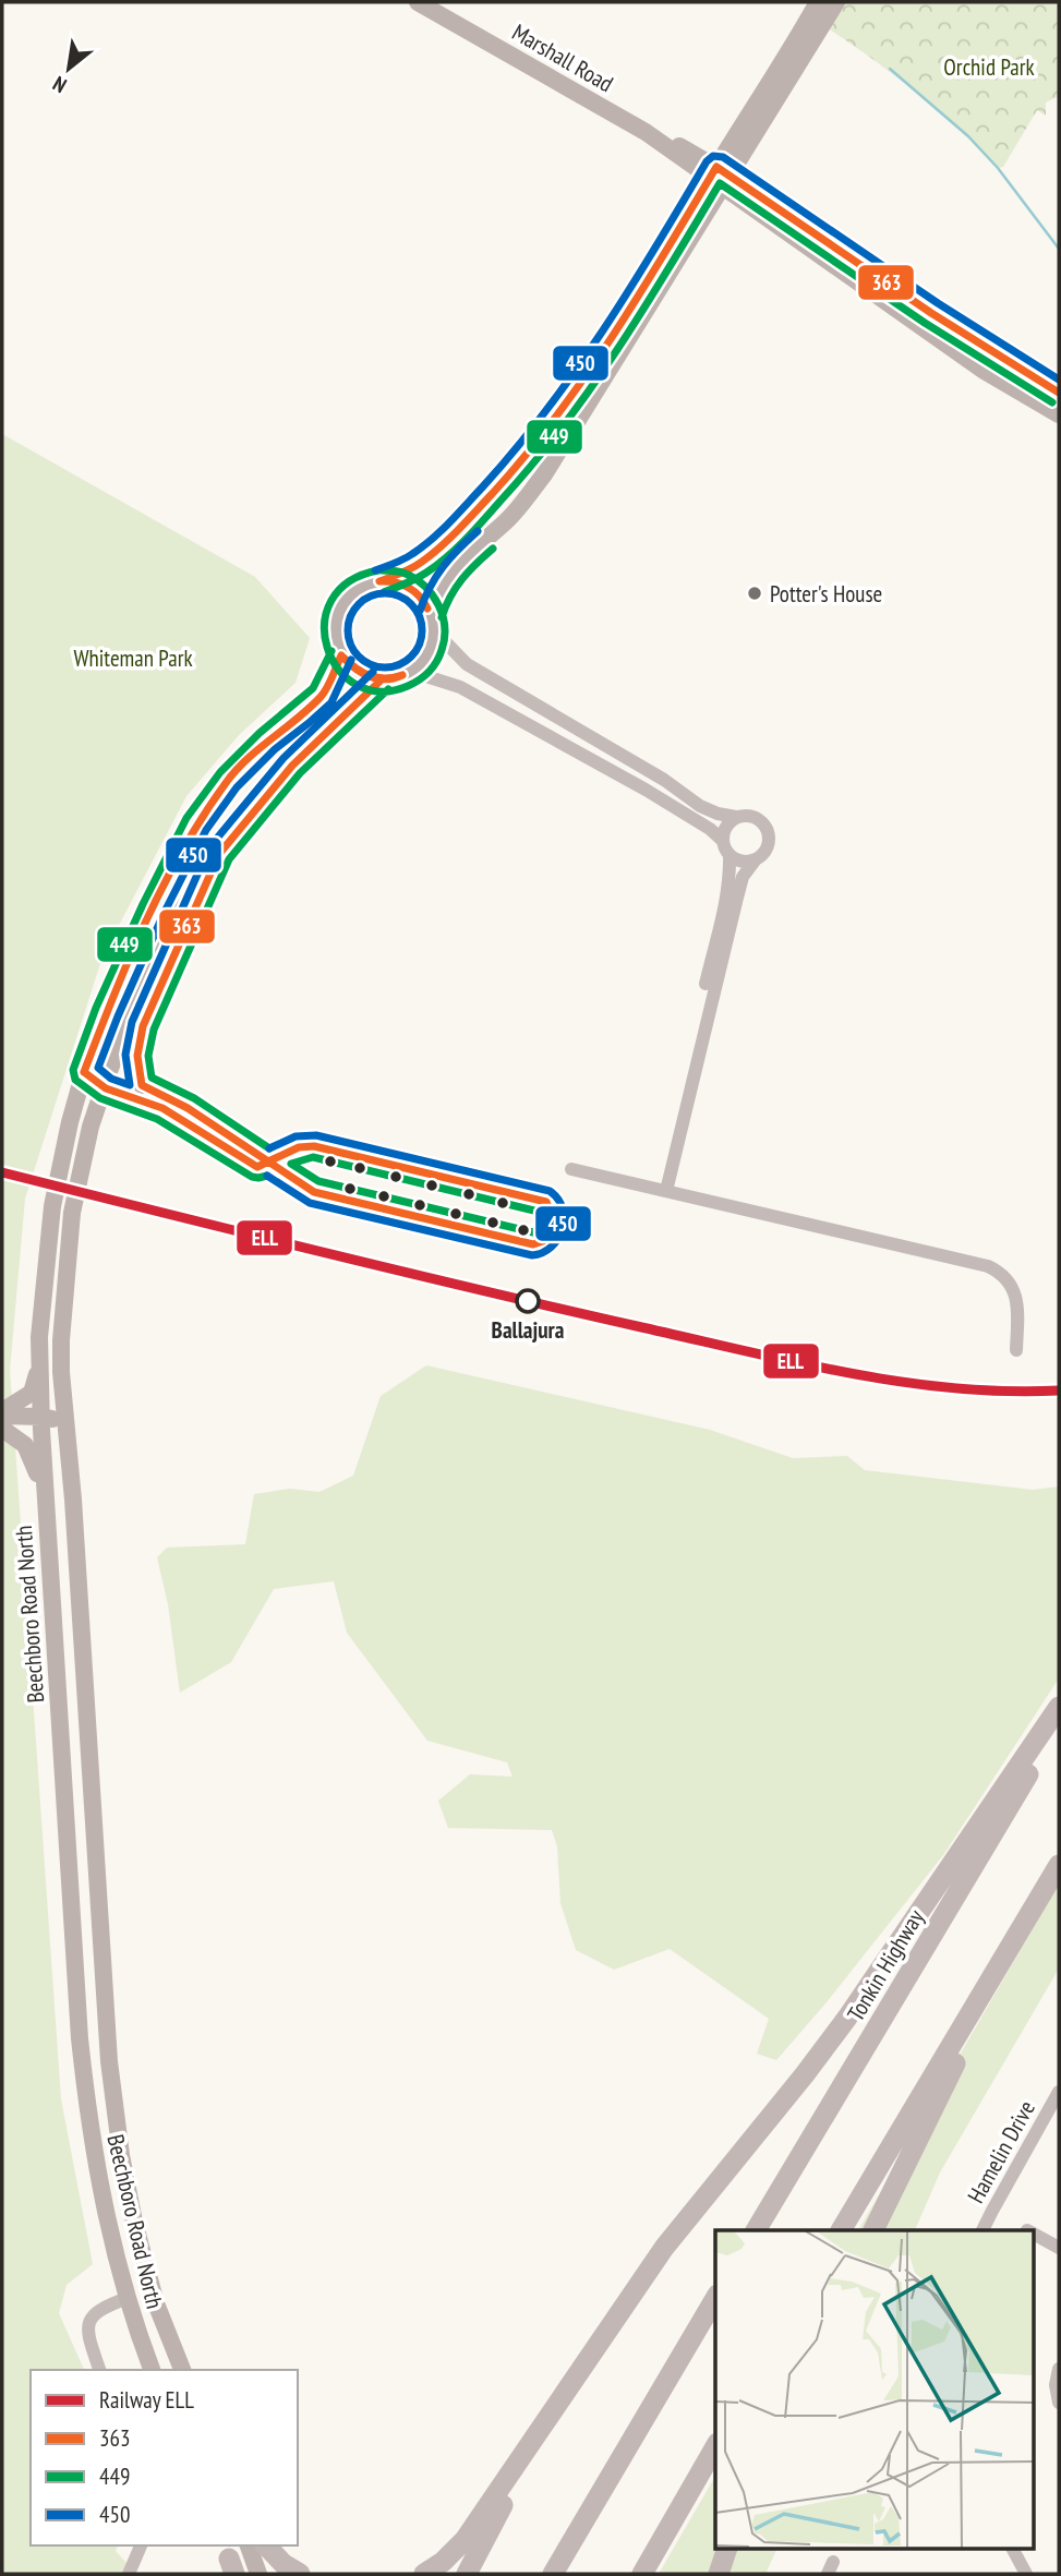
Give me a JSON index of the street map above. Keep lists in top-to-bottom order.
{
  "streets": {
    "highway": ["Tonkin Highway"],
    "main road": ["Marshall Road", "Beechboro Road North"],
    "street": ["Hamelin Drive"]
  },
  "parks": ["Orchid Park", "Whiteman Park"],
  "places": ["Potter's House", "Ballajura"],
  "lines": [
    "transit line 450",
    "transit line 363",
    "transit line 449",
    "rail line ELL"
  ],
  "legend": [
    "Railway ELL",
    "363",
    "449",
    "450"
  ],
  "north": "bottom left"
}
